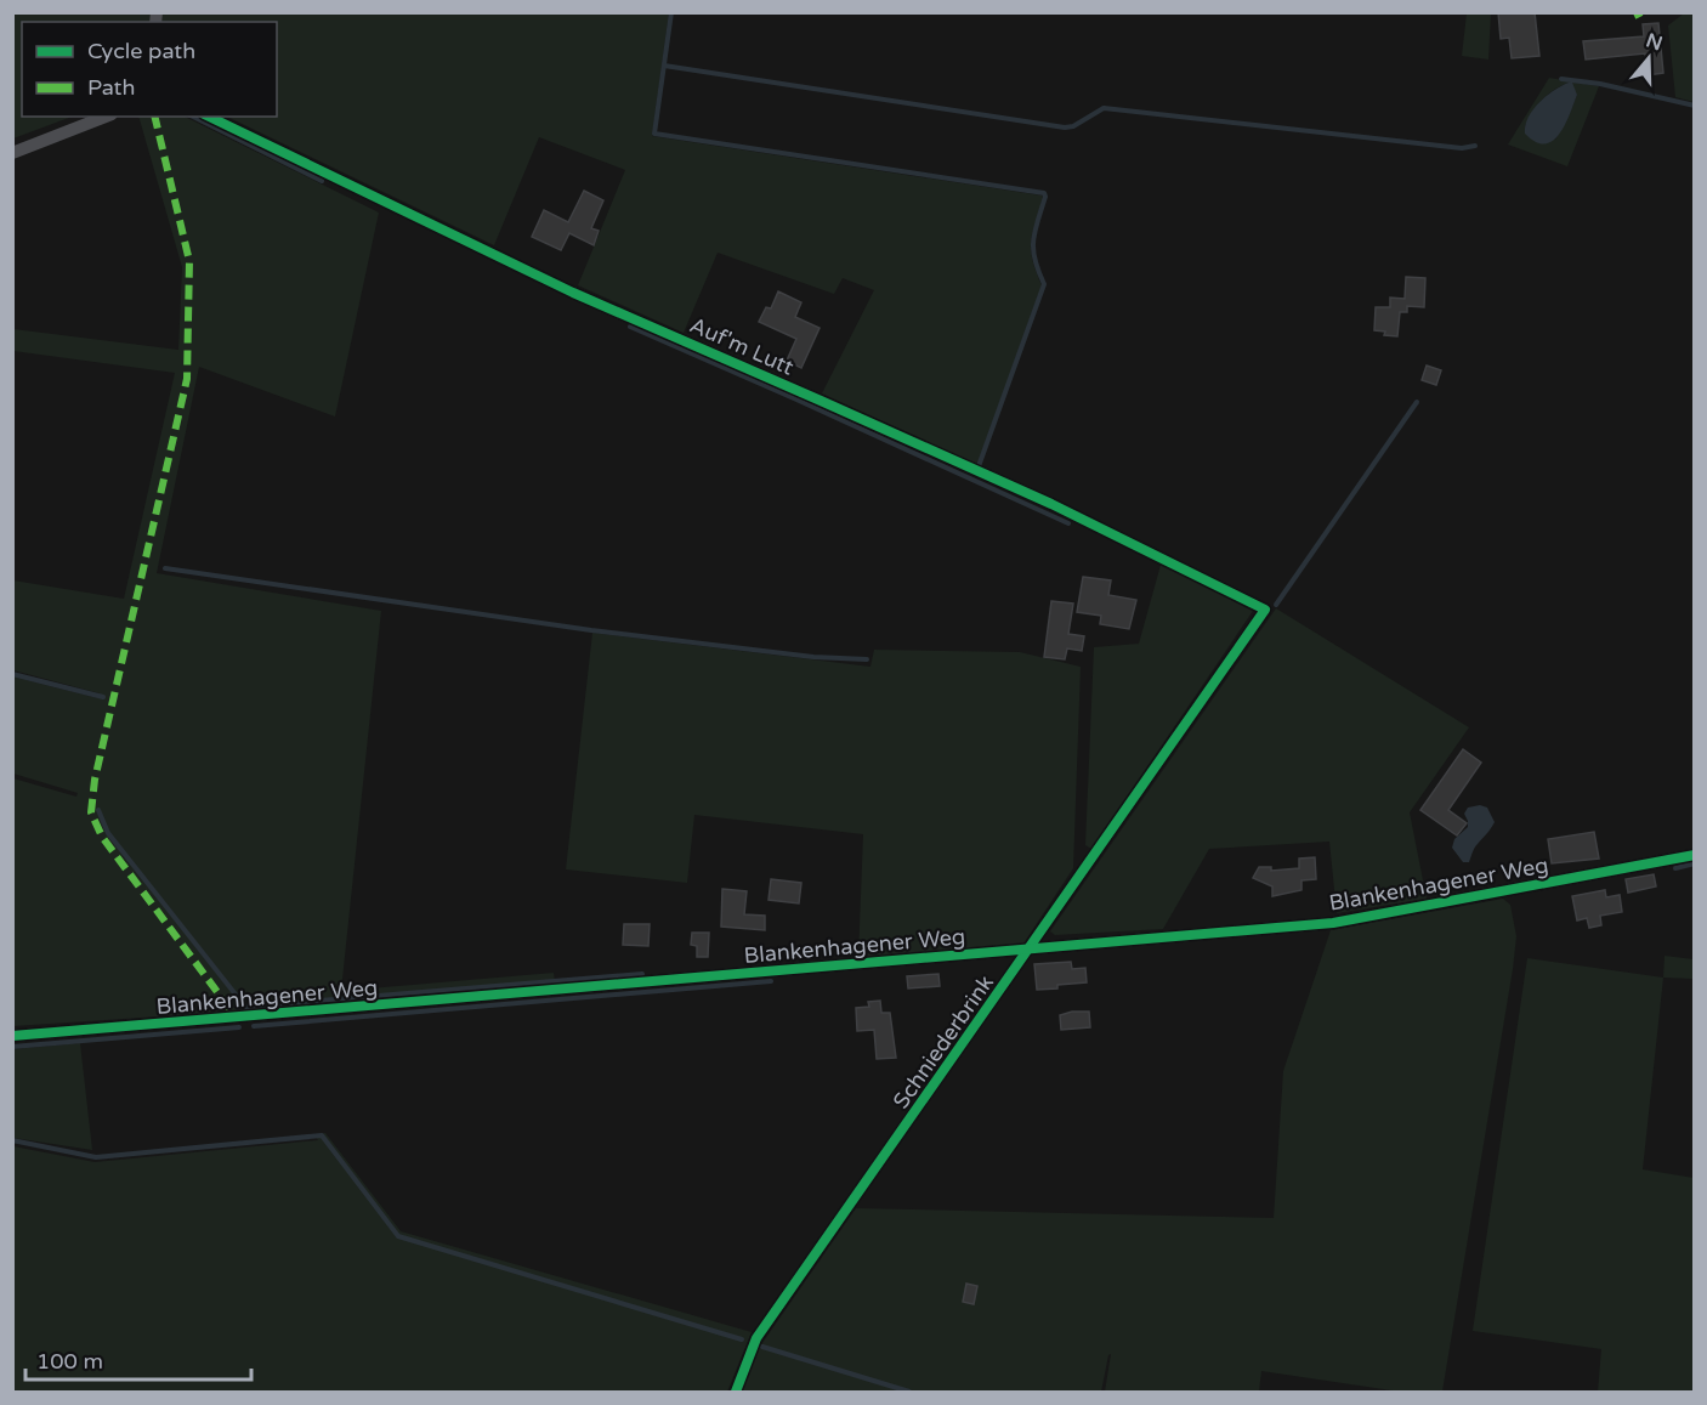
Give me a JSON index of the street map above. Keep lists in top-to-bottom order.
{
  "streets": {
    "street": ["Auf'm Lutt", "Blankenhagener Weg", "Schniederbrink"]
  },
  "crossings": [
    ["Auf'm Lutt", "Schniederbrink"],
    ["Blankenhagener Weg", "Schniederbrink"]
  ],
  "legend": ["Cycle path", "Path"],
  "scale_bar": "100 m",
  "north": "top"
}
